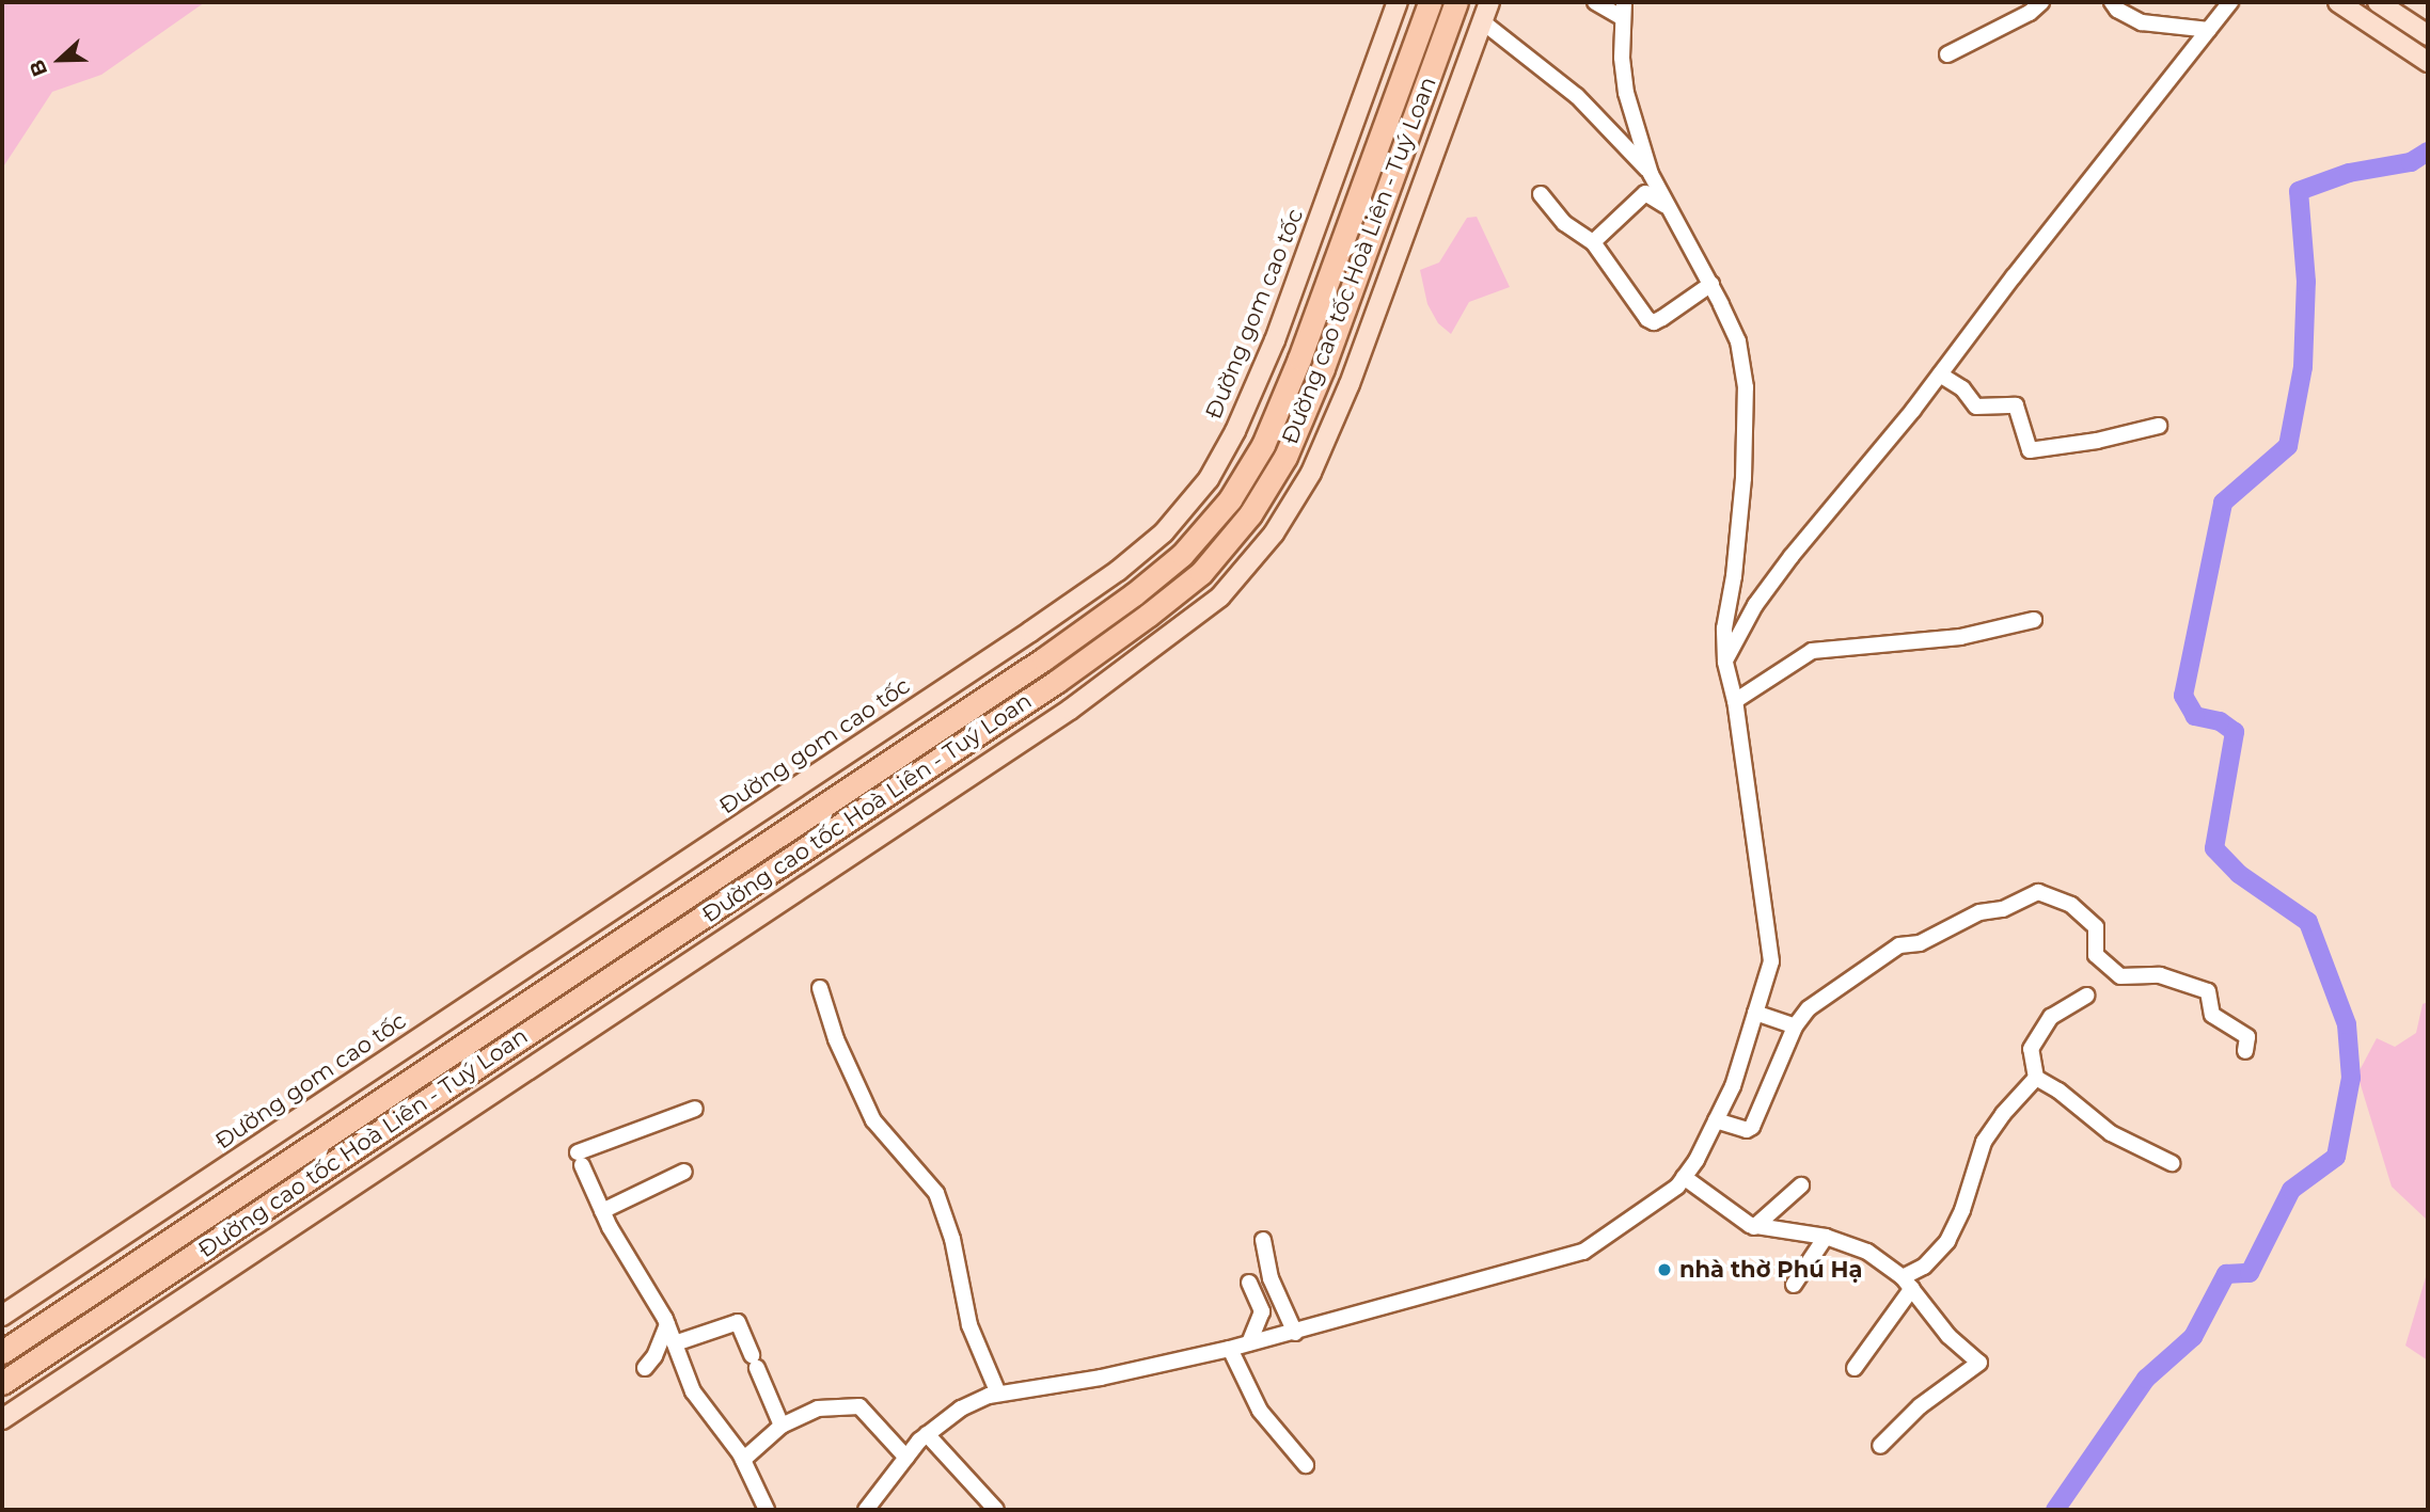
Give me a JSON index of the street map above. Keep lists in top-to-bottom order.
{
  "streets": {
    "highway": ["Đường cao tốc Hoà Liên - Tuý Loan"],
    "main road": ["Đường gom cao tốc"]
  },
  "places": ["nhà thờ Phú Hạ"],
  "north": "left"
}
